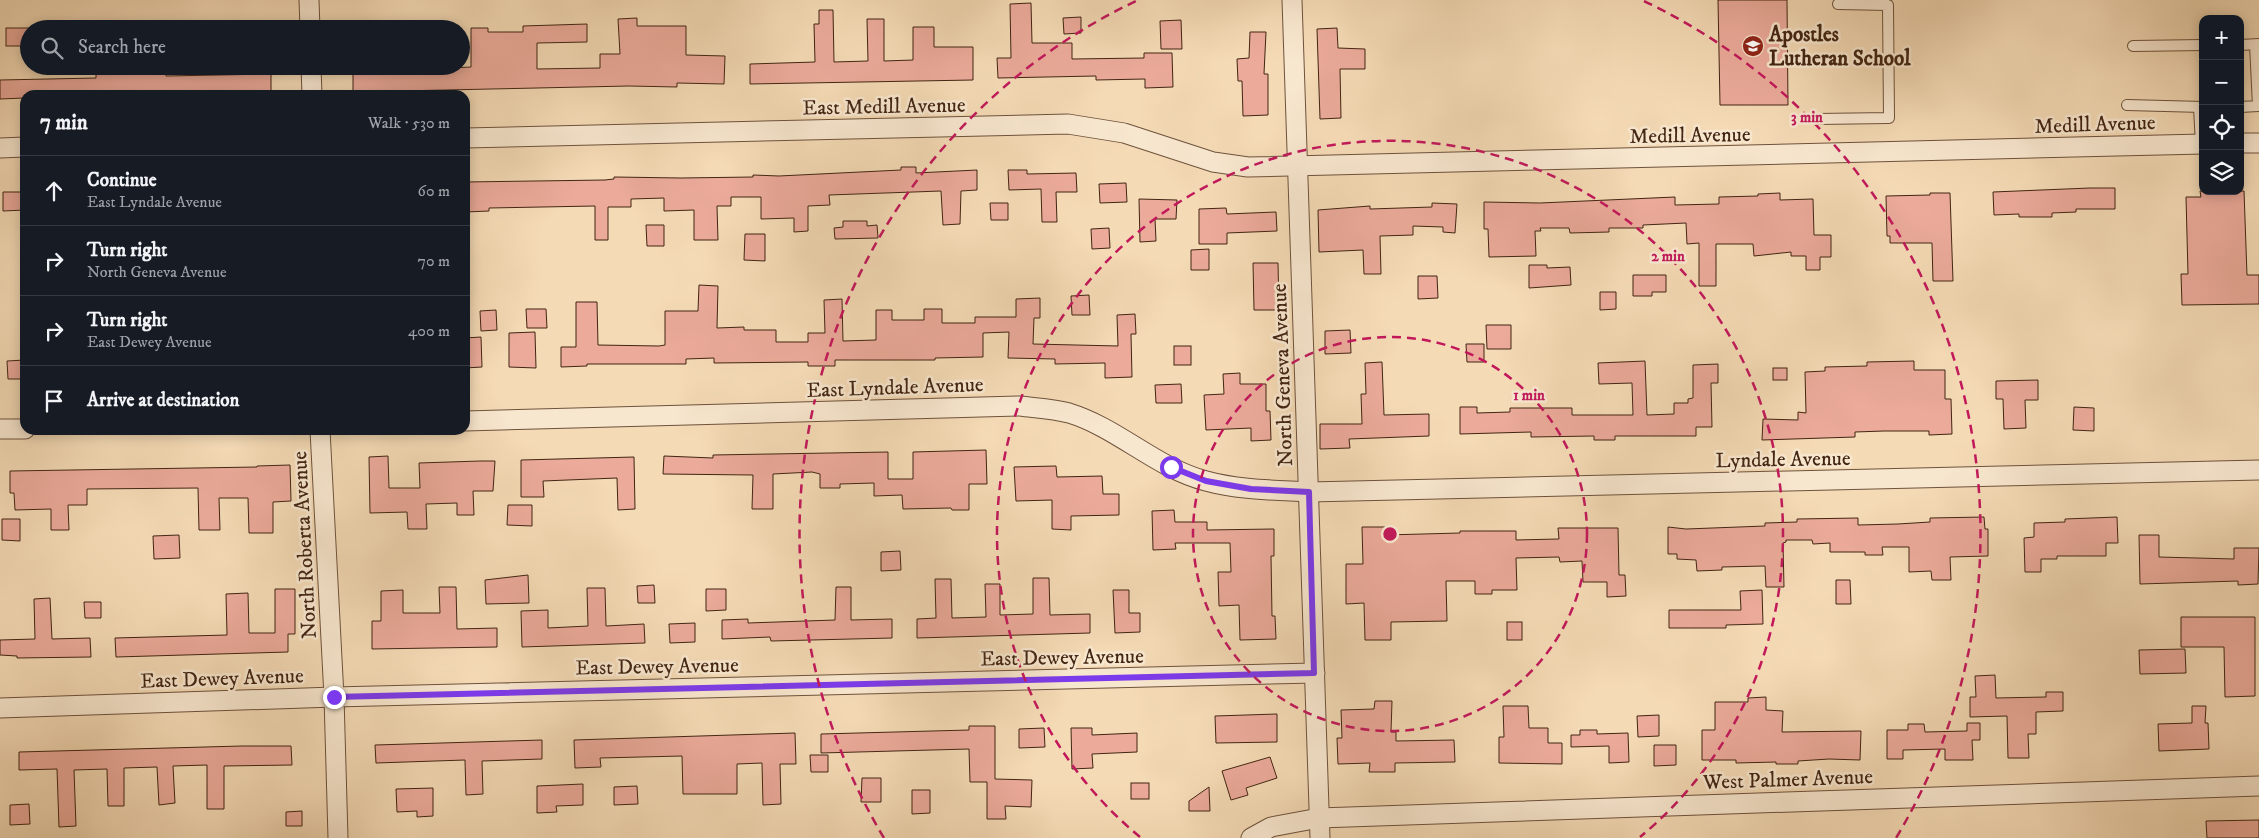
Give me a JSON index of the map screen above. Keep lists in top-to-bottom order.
{
  "streets": {
    "street": [
      "East Medill Avenue",
      "Medill Avenue",
      "North Geneva Avenue",
      "East Lyndale Avenue",
      "Lyndale Avenue",
      "North Roberta Avenue",
      "East Dewey Avenue",
      "West Palmer Avenue"
    ]
  },
  "crossings": [
    ["East Medill Avenue", "Medill Avenue"],
    ["East Medill Avenue", "North Geneva Avenue"],
    ["Medill Avenue", "North Geneva Avenue"],
    ["North Geneva Avenue", "East Lyndale Avenue"],
    ["North Geneva Avenue", "Lyndale Avenue"],
    ["North Geneva Avenue", "East Dewey Avenue"],
    ["North Geneva Avenue", "West Palmer Avenue"],
    ["East Lyndale Avenue", "Lyndale Avenue"],
    ["North Roberta Avenue", "East Dewey Avenue"]
  ],
  "places": {
    "school or university": ["Apostles Lutheran School"]
  },
  "page": {
    "map_buttons": ["+", "−"],
    "search": "Search here",
    "heading": ["7 min", "Walk · 530 m"],
    "list": [
      ["Continue", "East Lyndale Avenue", "60 m"],
      ["Turn right", "North Geneva Avenue", "70 m"],
      ["Turn right", "East Dewey Avenue", "400 m"],
      "Arrive at destination"
    ]
  },
  "rings": ["3 min", "2 min", "1 min"]
}
